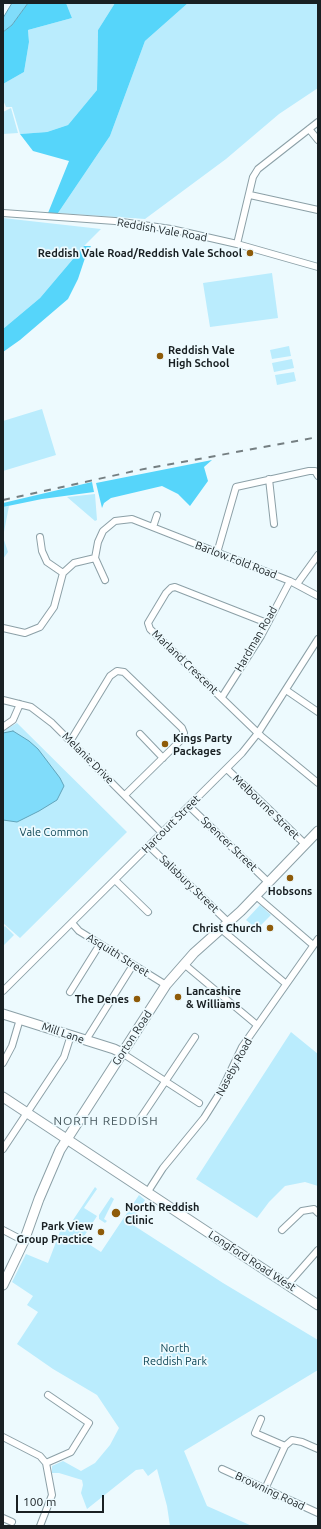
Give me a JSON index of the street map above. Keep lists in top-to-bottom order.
{
  "streets": {
    "main road": ["Mill Lane", "Gorton Road", "Longford Road West"],
    "street": [
      "Reddish Vale Road",
      "Barlow Fold Road",
      "Hardman Road",
      "Marland Crescent",
      "Melanie Drive",
      "Melbourne Street",
      "Harcourt Street",
      "Spencer Street",
      "Salisbury Street",
      "Asquith Street",
      "Naseby Road",
      "Browning Road"
    ]
  },
  "crossings": [
    ["Barlow Fold Road", "Hardman Road"],
    ["Hardman Road", "Marland Crescent"],
    ["Marland Crescent", "Harcourt Street"],
    ["Melanie Drive", "Harcourt Street"],
    ["Melbourne Street", "Harcourt Street"],
    ["Melbourne Street", "Gorton Road"],
    ["Harcourt Street", "Spencer Street"],
    ["Harcourt Street", "Salisbury Street"],
    ["Harcourt Street", "Asquith Street"],
    ["Spencer Street", "Gorton Road"],
    ["Salisbury Street", "Gorton Road"],
    ["Asquith Street", "Gorton Road"],
    ["Mill Lane", "Gorton Road"],
    ["Gorton Road", "Longford Road West"],
    ["Naseby Road", "Longford Road West"]
  ],
  "districts": ["NORTH REDDISH"],
  "parks": ["Vale Common", "North Reddish Park"],
  "places": [
    "Reddish Vale Road/Reddish Vale School",
    "Reddish Vale High School",
    "Kings Party Packages",
    "Hobsons",
    "Christ Church",
    "Lancashire & Williams",
    "The Denes",
    "North Reddish Clinic",
    "Park View Group Practice"
  ],
  "scale_bar": "100 m"
}
